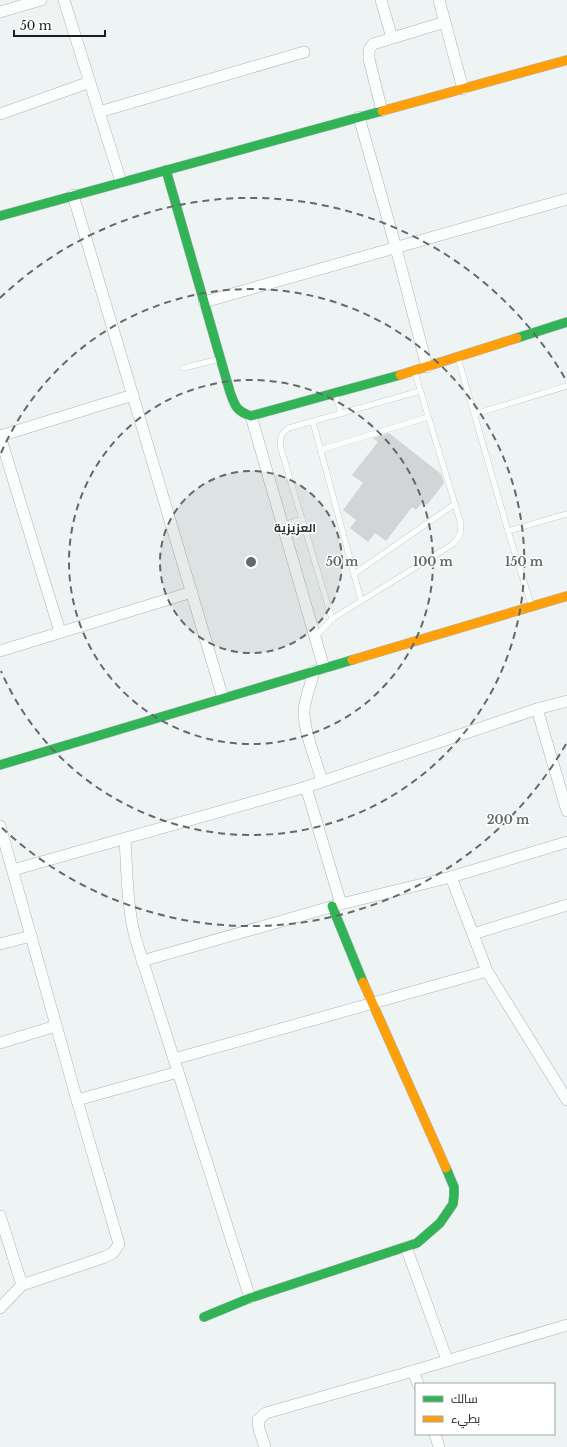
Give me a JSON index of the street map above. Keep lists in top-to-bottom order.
{
  "districts": ["العزيزية"],
  "legend": ["سالك", "بطيء"],
  "scale_bar": "50 m",
  "rings": [
    "50 m",
    "100 m",
    "150 m",
    "200 m"
  ]
}
